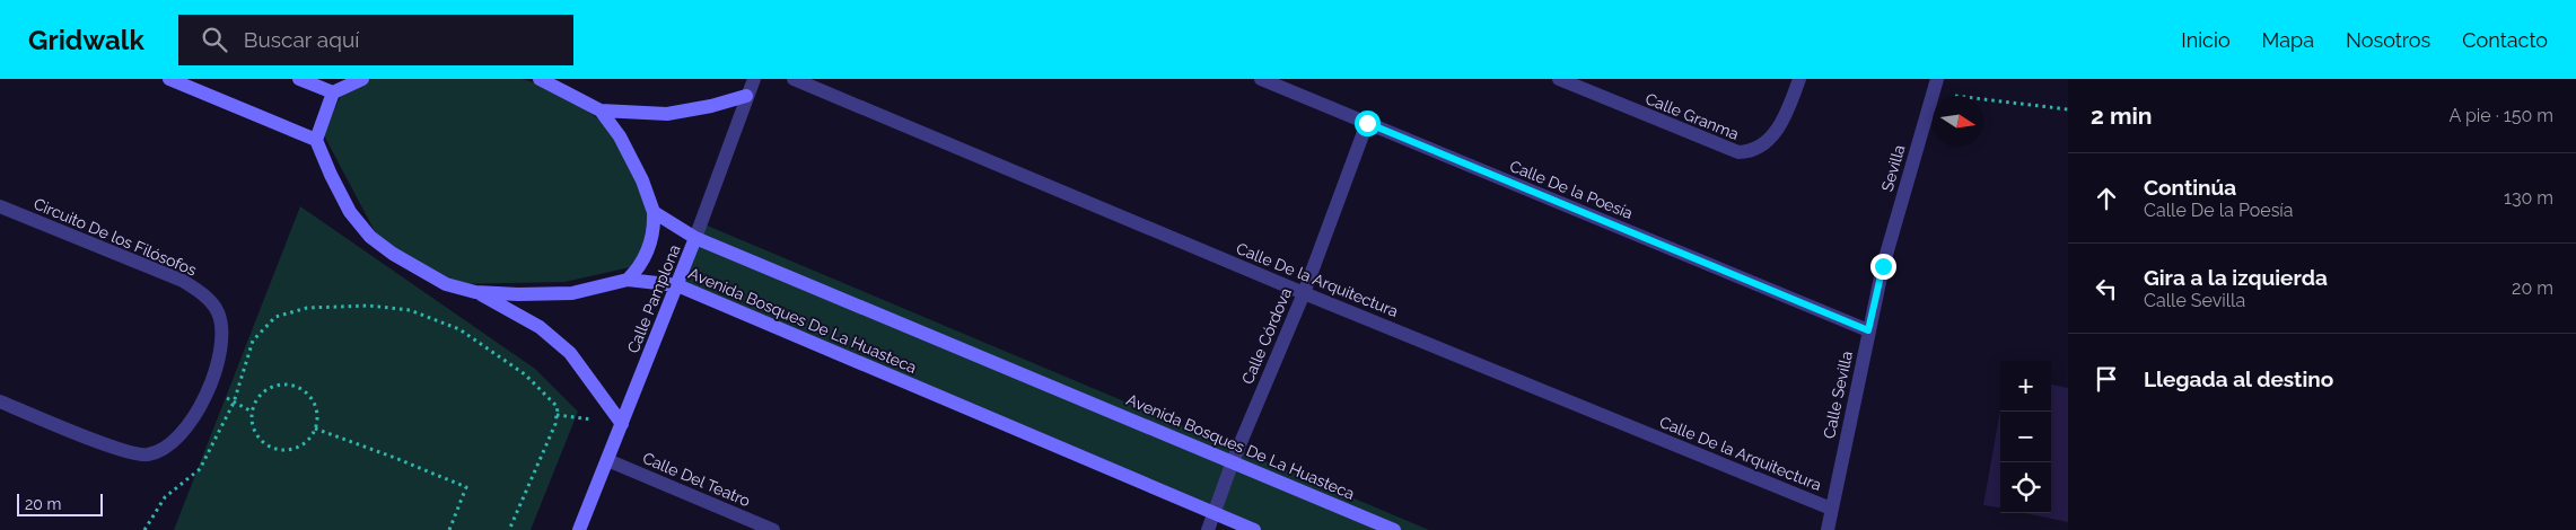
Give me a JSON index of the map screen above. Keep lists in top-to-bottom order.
{
  "streets": {
    "street": [
      "Calle Granma",
      "Sevilla",
      "Calle De la Poesía",
      "Circuito De los Filósofos",
      "Calle De la Arquitectura",
      "Calle Pamplona",
      "Avenida Bosques De La Huasteca",
      "Calle Córdova",
      "Calle Sevilla",
      "Calle Del Teatro"
    ]
  },
  "crossings": [
    ["Sevilla", "Calle Sevilla"],
    ["Calle De la Poesía", "Calle Córdova"],
    ["Calle De la Poesía", "Calle Sevilla"],
    ["Calle De la Arquitectura", "Calle Córdova"],
    ["Calle De la Arquitectura", "Calle Sevilla"],
    ["Calle Pamplona", "Avenida Bosques De La Huasteca"],
    ["Calle Pamplona", "Calle Del Teatro"],
    ["Avenida Bosques De La Huasteca", "Calle Córdova"]
  ],
  "scale_bar": "20 m",
  "north": "right",
  "page": {
    "header": "Gridwalk",
    "search": "Buscar aquí",
    "nav": [
      "Inicio",
      "Mapa",
      "Nosotros",
      "Contacto"
    ],
    "heading": ["2 min", "A pie · 150 m"],
    "list": [
      ["Continúa", "Calle De la Poesía", "130 m"],
      ["Gira a la izquierda", "Calle Sevilla", "20 m"],
      "Llegada al destino"
    ],
    "map_buttons": ["+", "−"],
    "scale": "20 m"
  }
}
